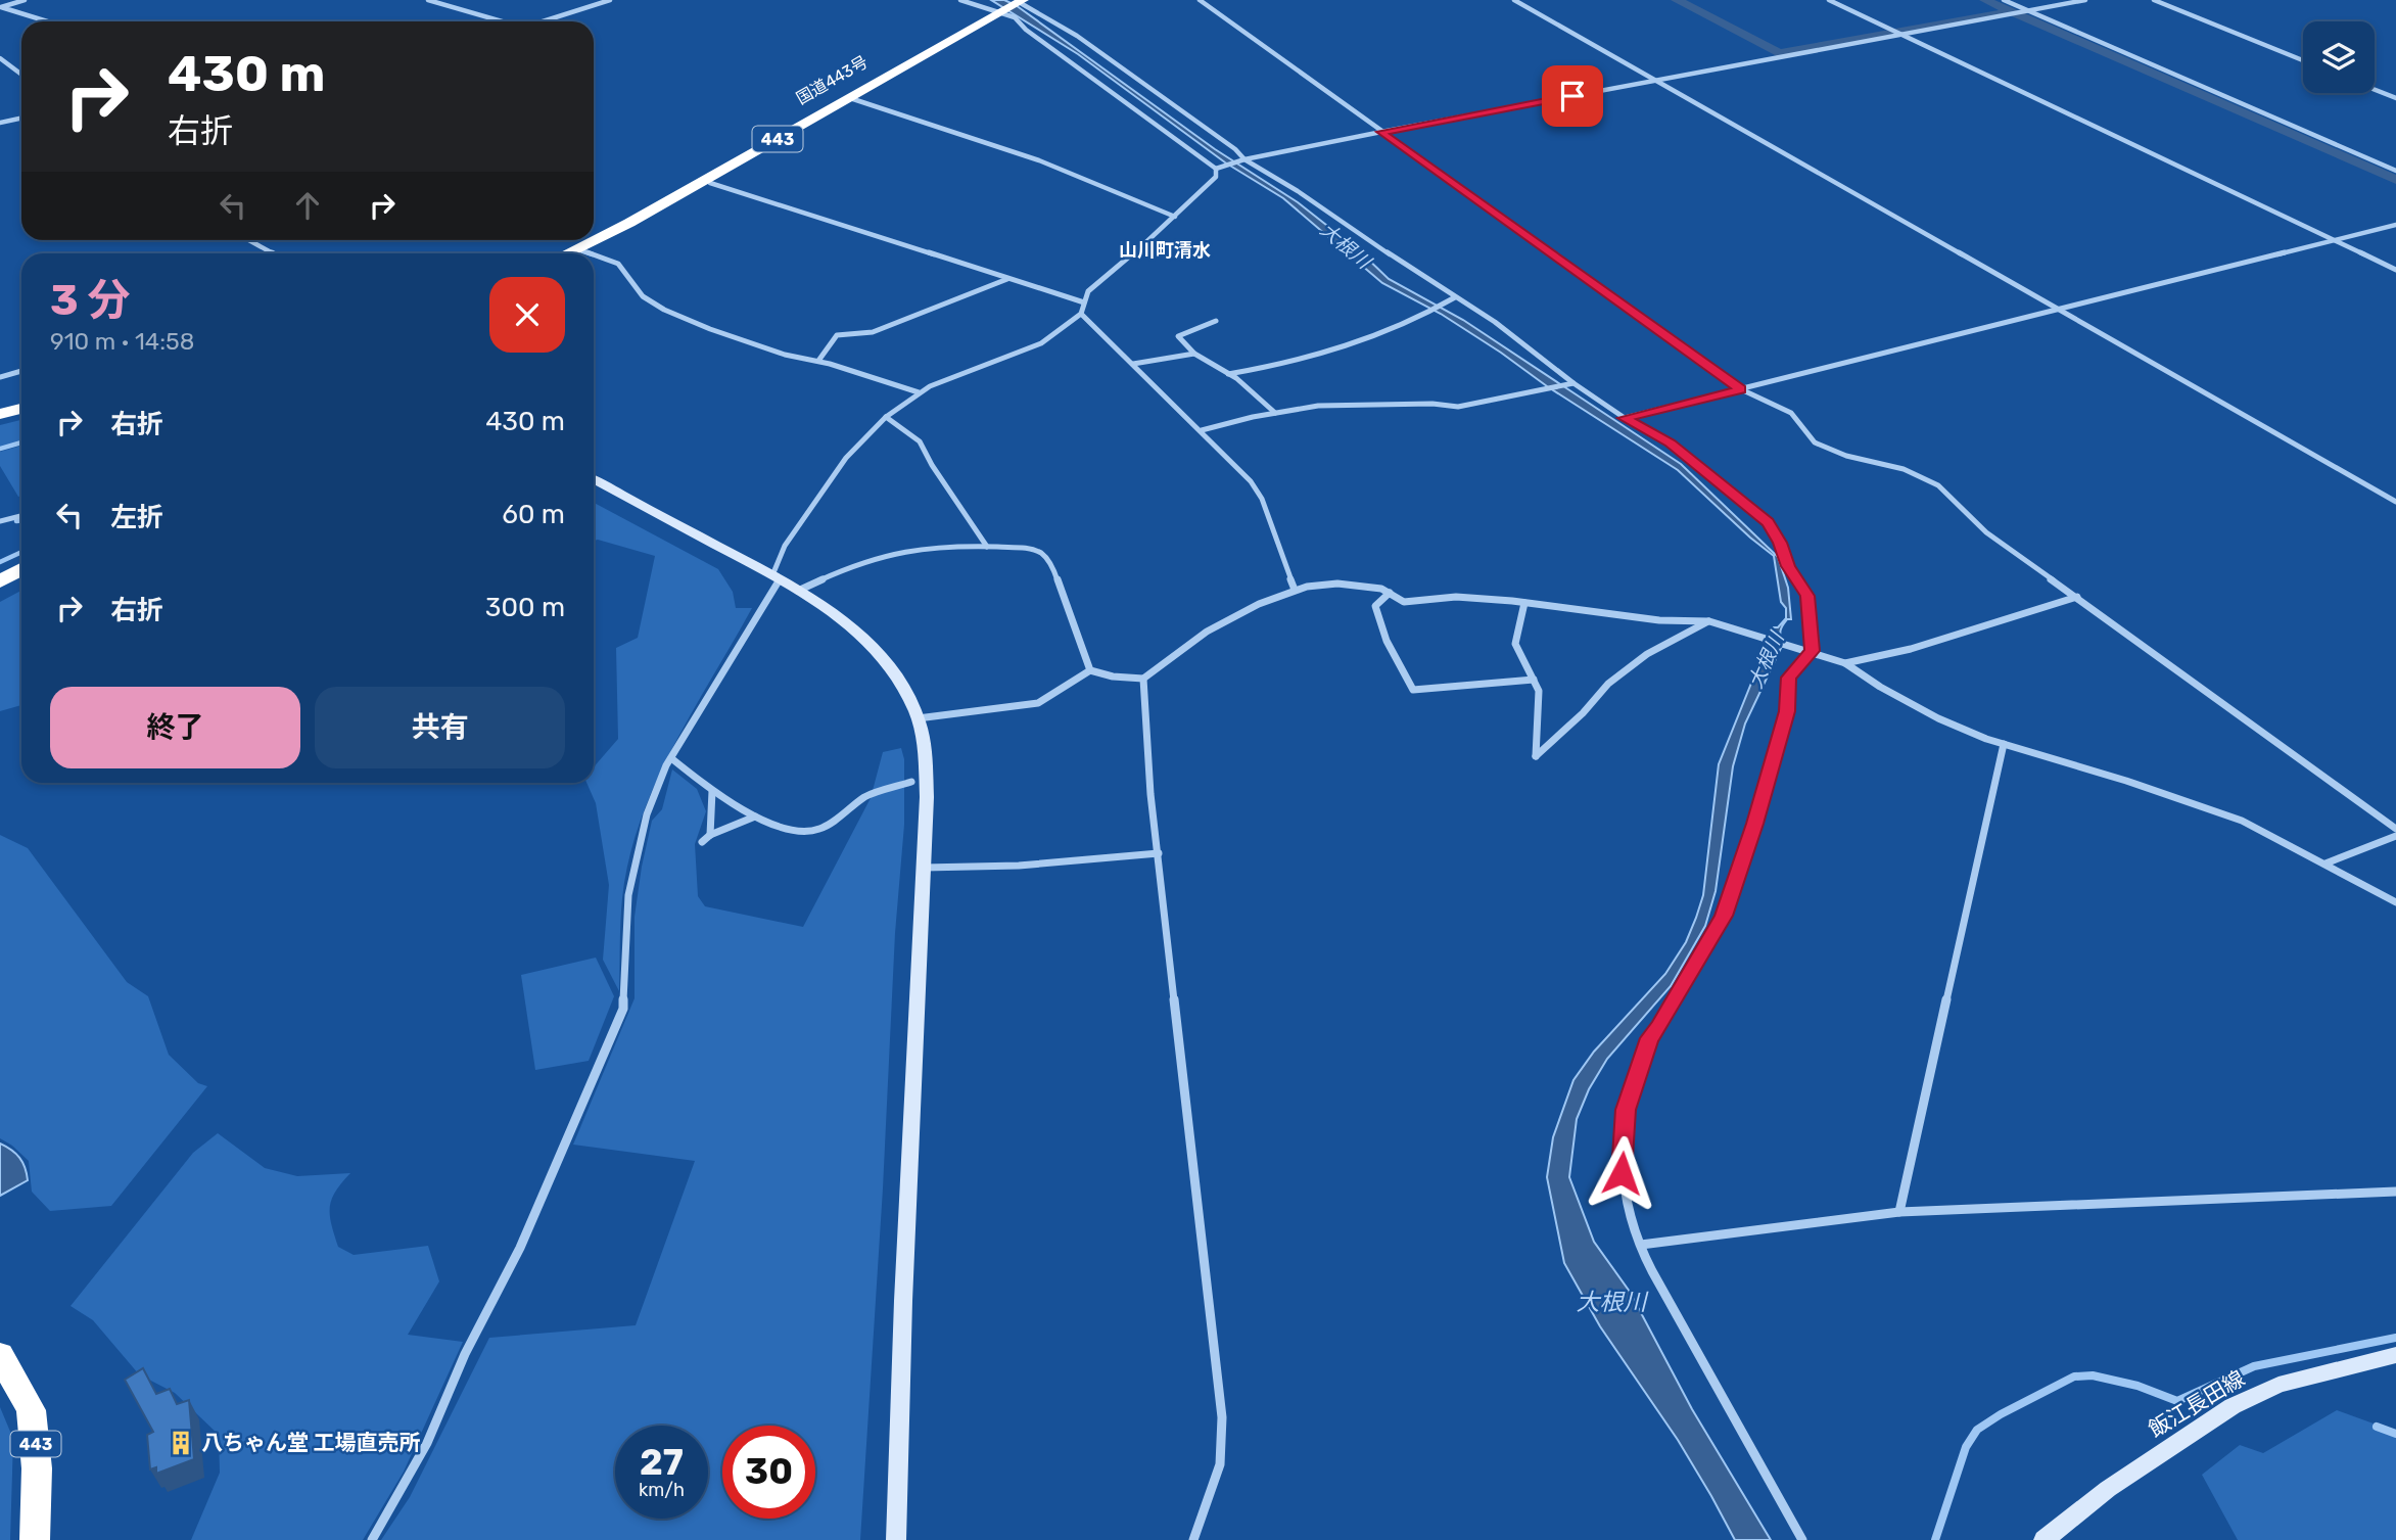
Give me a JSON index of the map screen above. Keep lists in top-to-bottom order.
{
  "streets": {
    "highway": ["国道443号", "443"],
    "street": ["飯江長田線"]
  },
  "districts": ["山川町清水"],
  "water": ["大根川"],
  "places": {
    "building": ["八ちゃん堂 工場直売所"]
  },
  "page": {
    "turn": ["430 m", "右折"],
    "heading": ["3 分", "910 m · 14:58"],
    "list": [
      {
        "name": "右折",
        "value": "430 m"
      },
      {
        "name": "左折",
        "value": "60 m"
      },
      {
        "name": "右折",
        "value": "300 m"
      }
    ],
    "buttons": ["終了", "共有"],
    "speed": "27 km/h",
    "limit": "30"
  }
}
